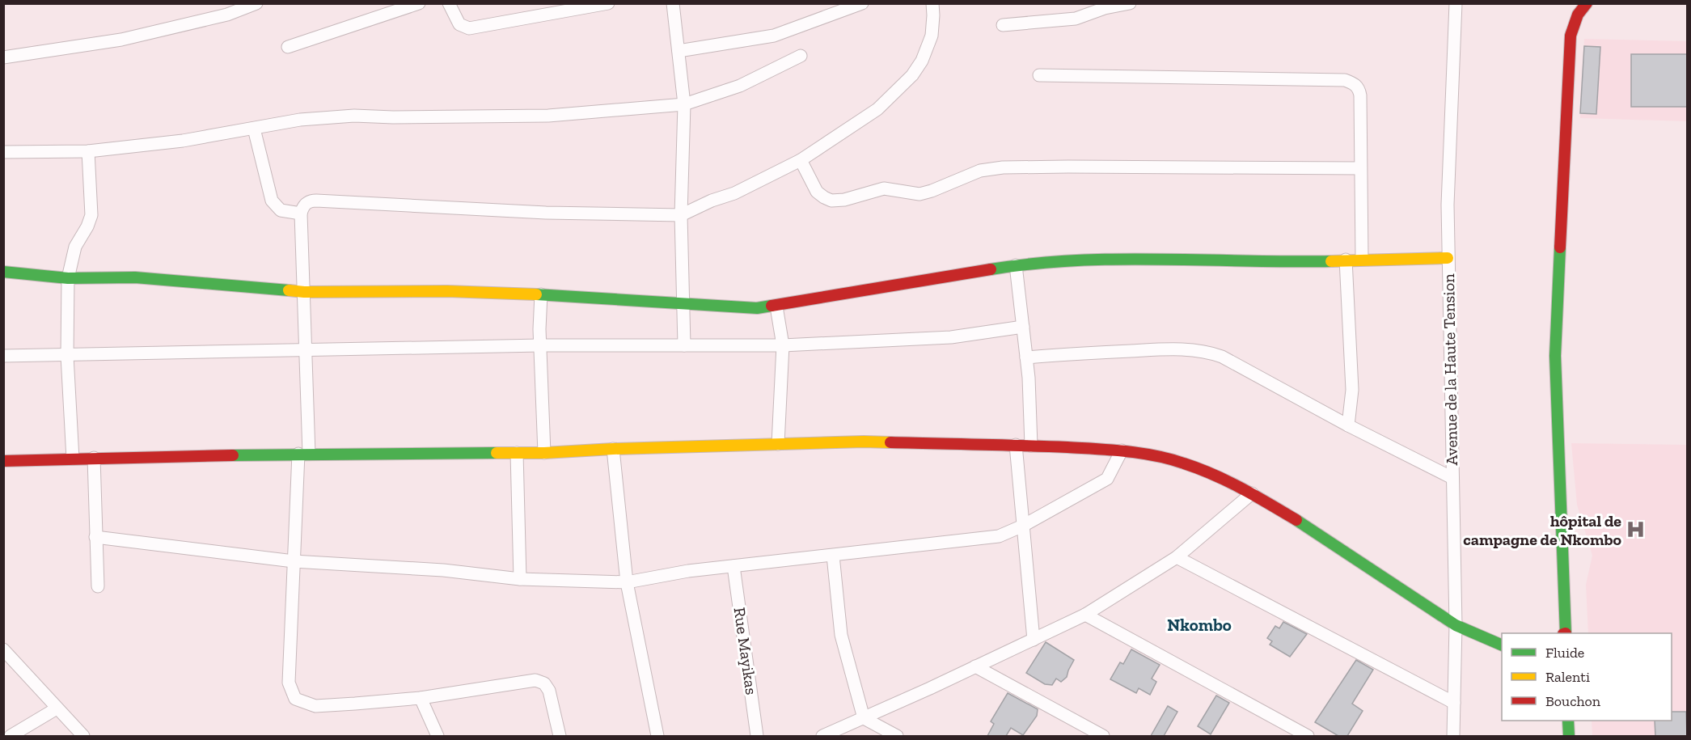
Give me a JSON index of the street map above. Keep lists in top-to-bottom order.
{
  "streets": {
    "street": ["Avenue de la Haute Tension", "Rue Mayikas"]
  },
  "districts": ["Nkombo"],
  "places": {
    "hospital": ["hôpital de campagne de Nkombo"]
  },
  "legend": ["Fluide", "Ralenti", "Bouchon"]
}
